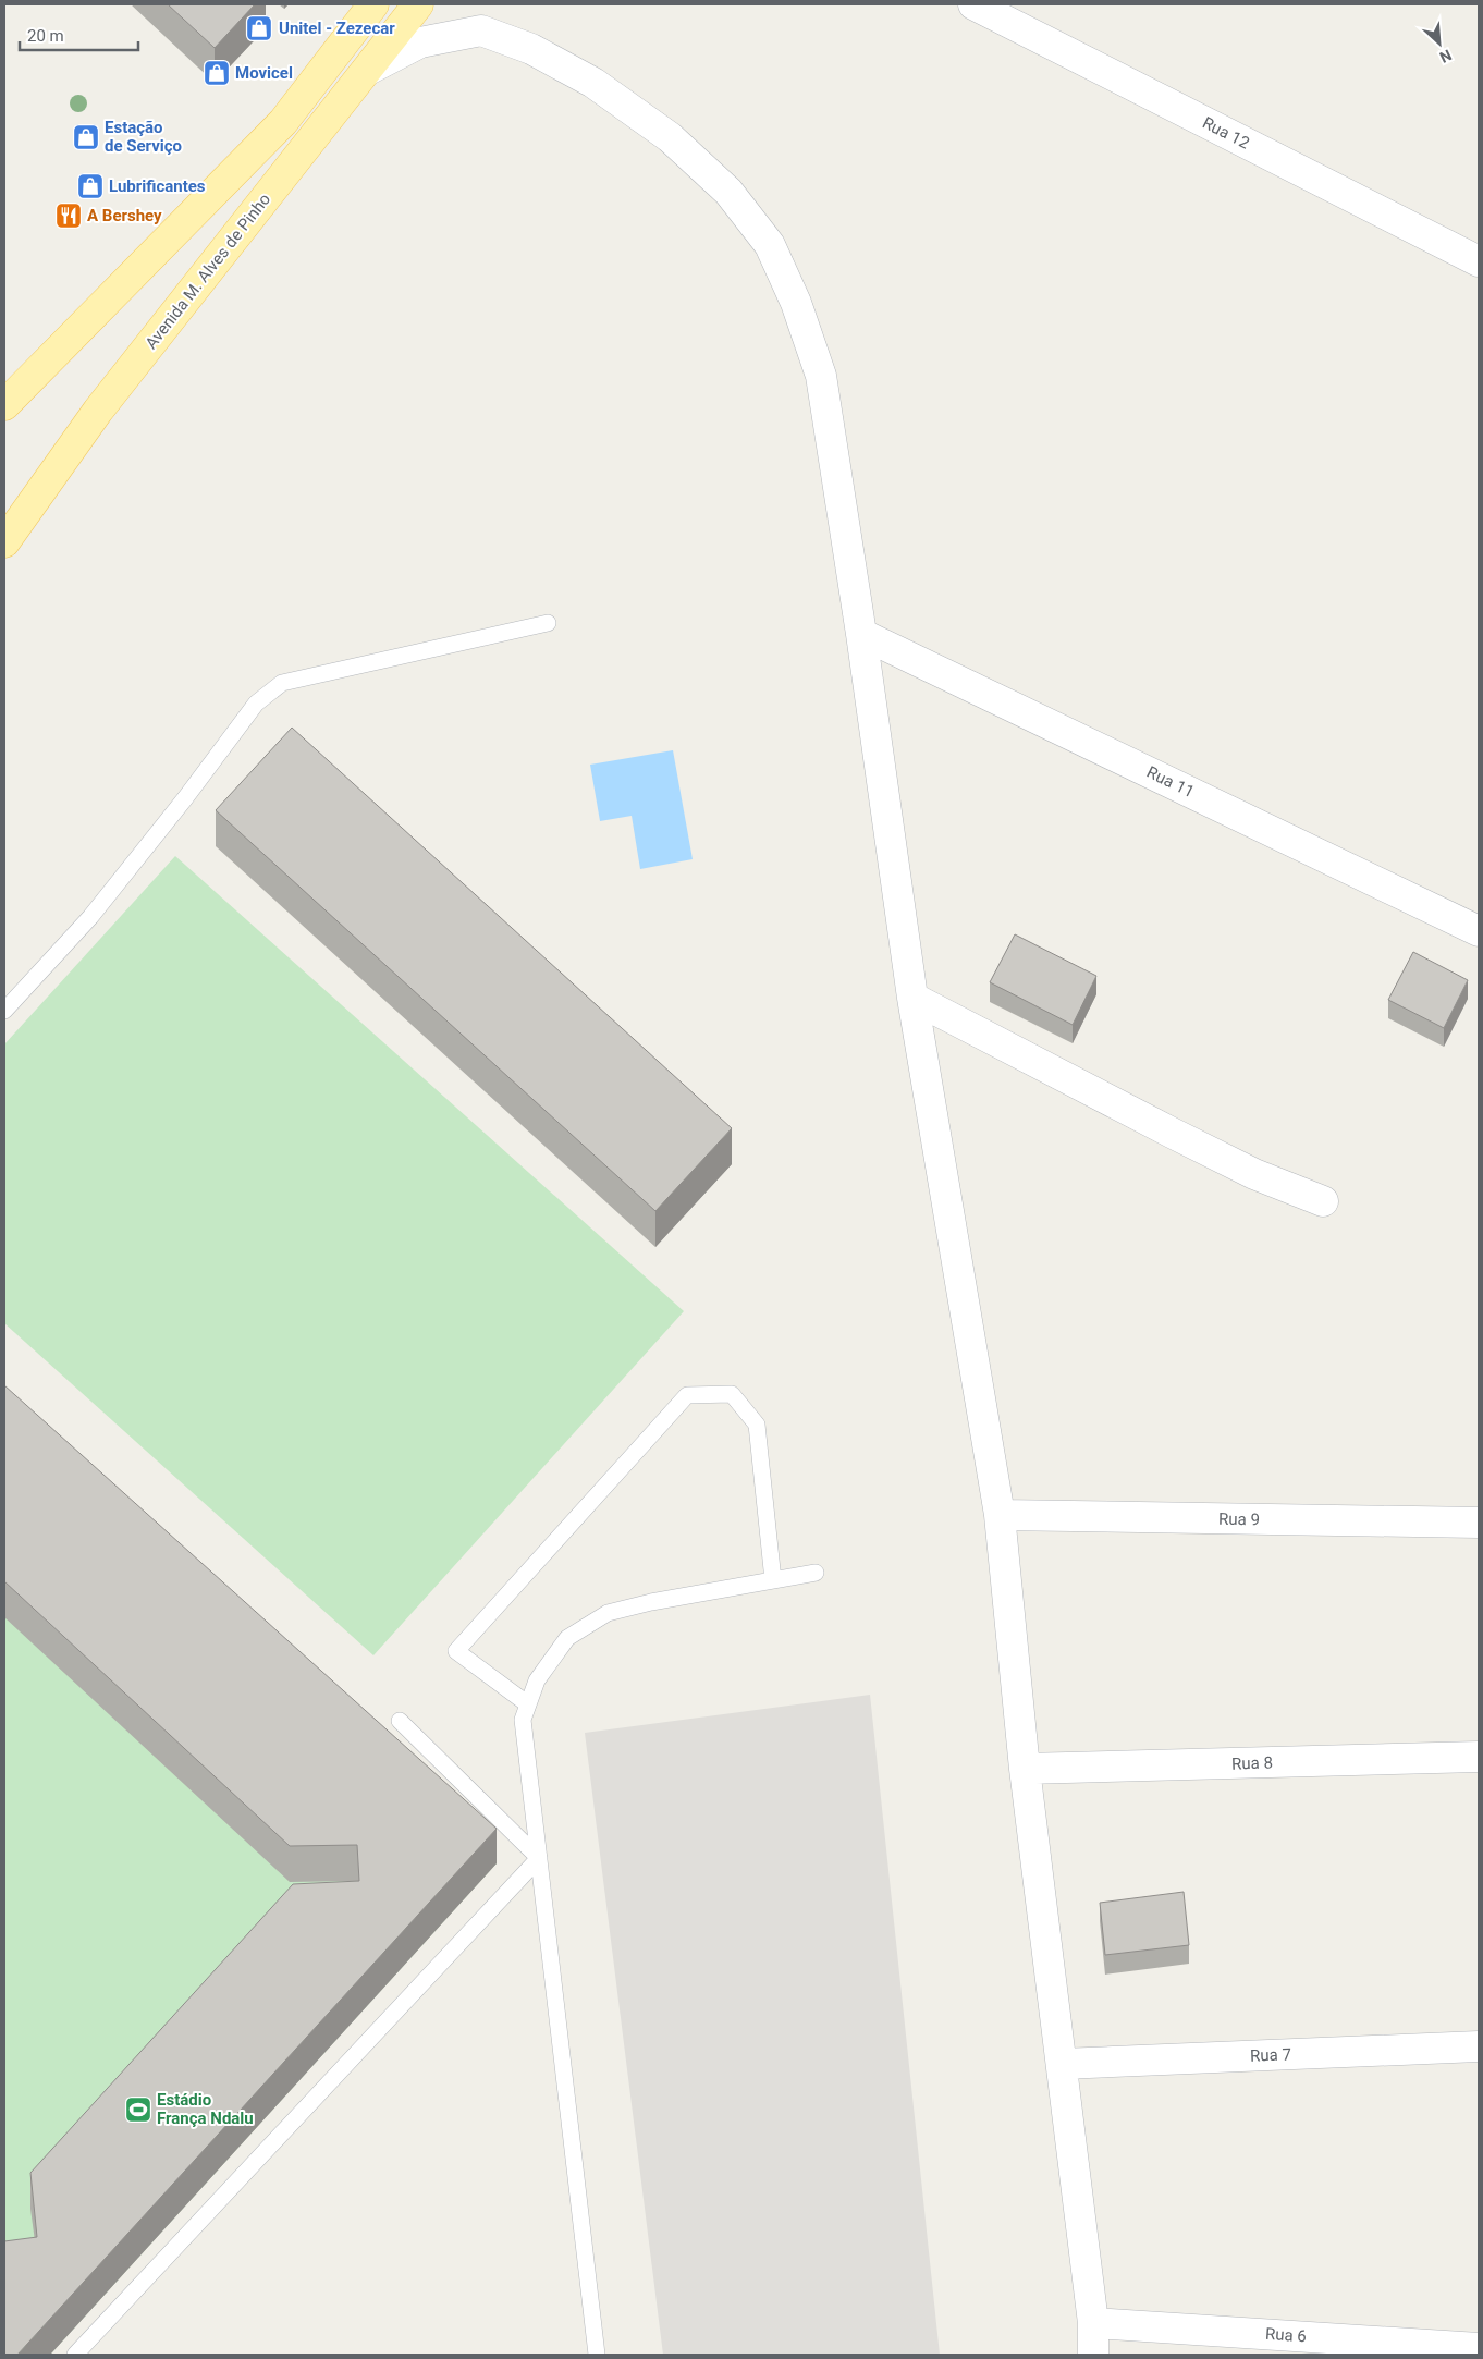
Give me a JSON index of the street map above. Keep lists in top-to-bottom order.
{
  "streets": {
    "main road": ["Avenida M. Alves de Pinho"],
    "street": [
      "Rua 12",
      "Rua 11",
      "Rua 9",
      "Rua 8",
      "Rua 7",
      "Rua 6"
    ]
  },
  "places": {
    "shop": [
      "Unitel - Zezecar",
      "Movicel",
      "Estação de Serviço",
      "Lubrificantes"
    ],
    "restaurant": ["A Bershey"],
    "sports": ["Estádio França Ndalu"]
  },
  "scale_bar": "20 m",
  "north": "bottom right"
}
